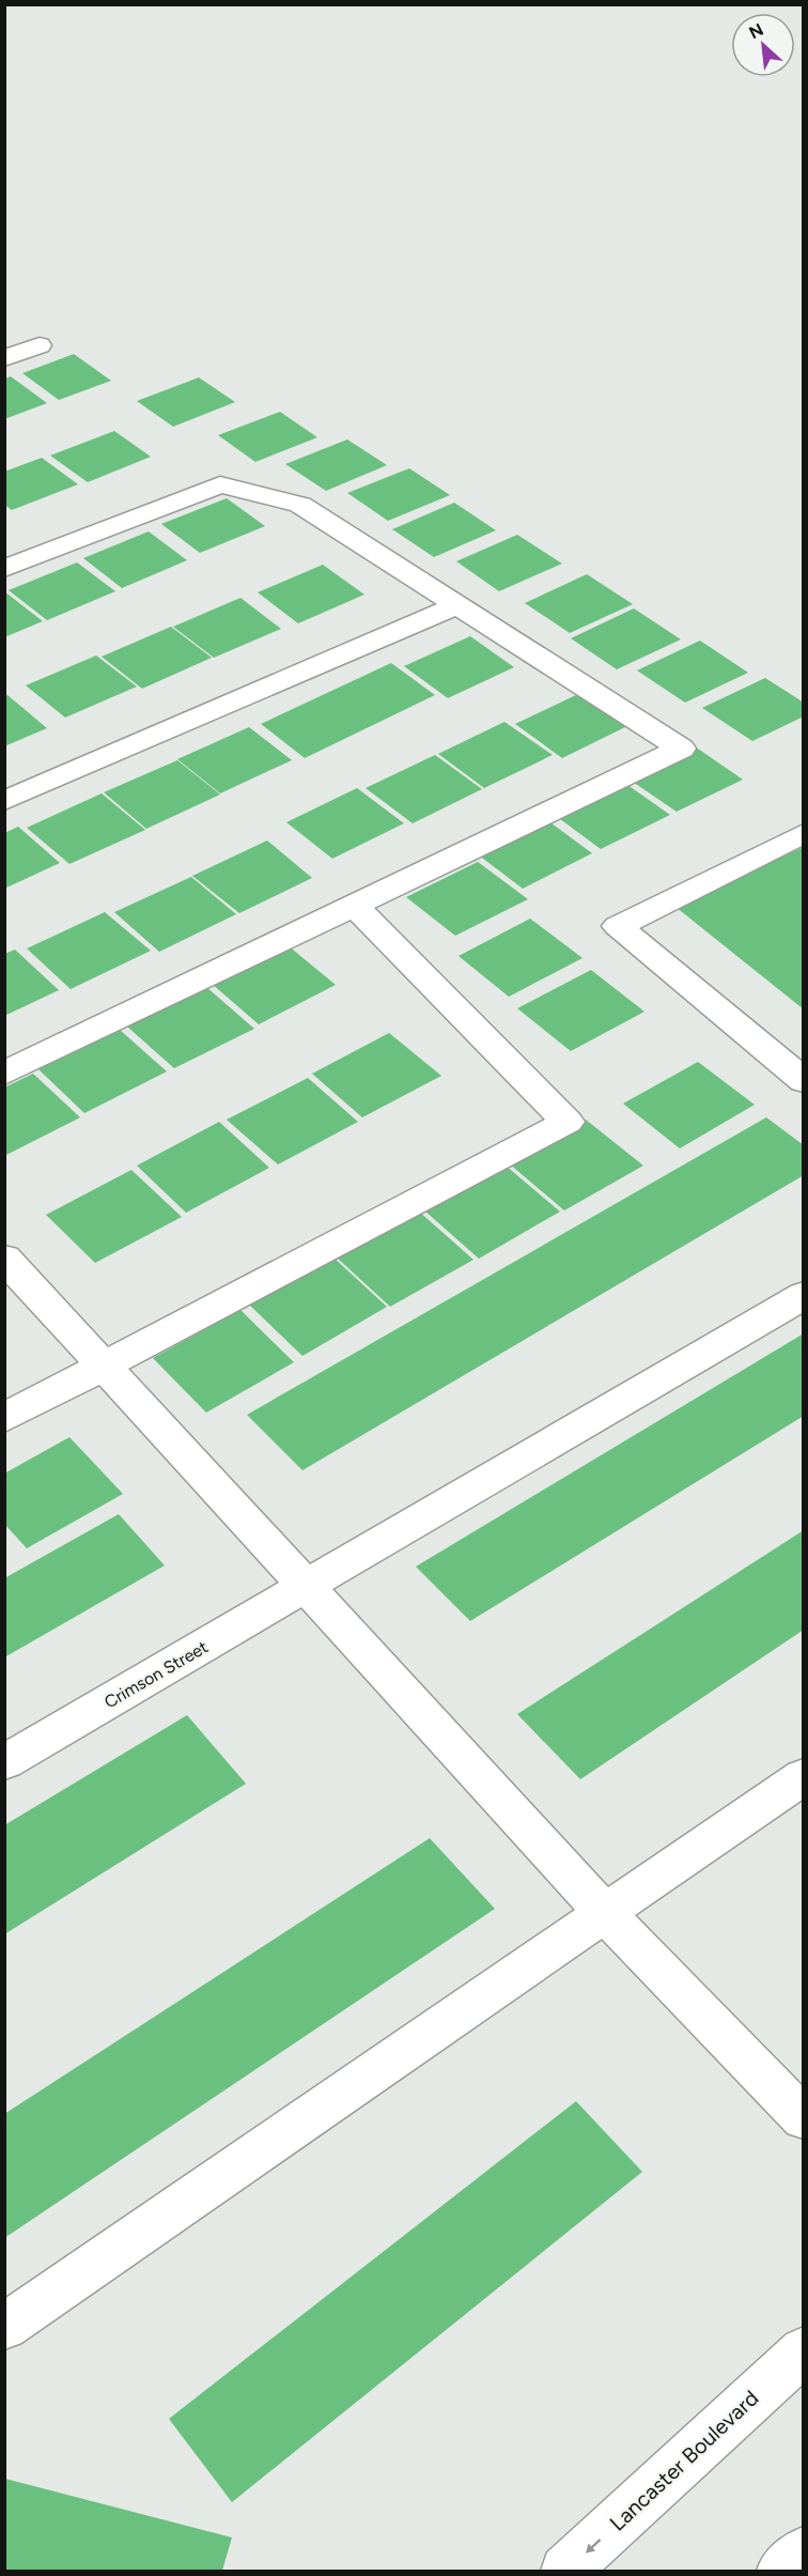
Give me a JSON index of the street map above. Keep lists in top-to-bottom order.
{
  "streets": {
    "street": ["Crimson Street", "Lancaster Boulevard"]
  },
  "one_way": ["Lancaster Boulevard"],
  "north": "top left"
}
